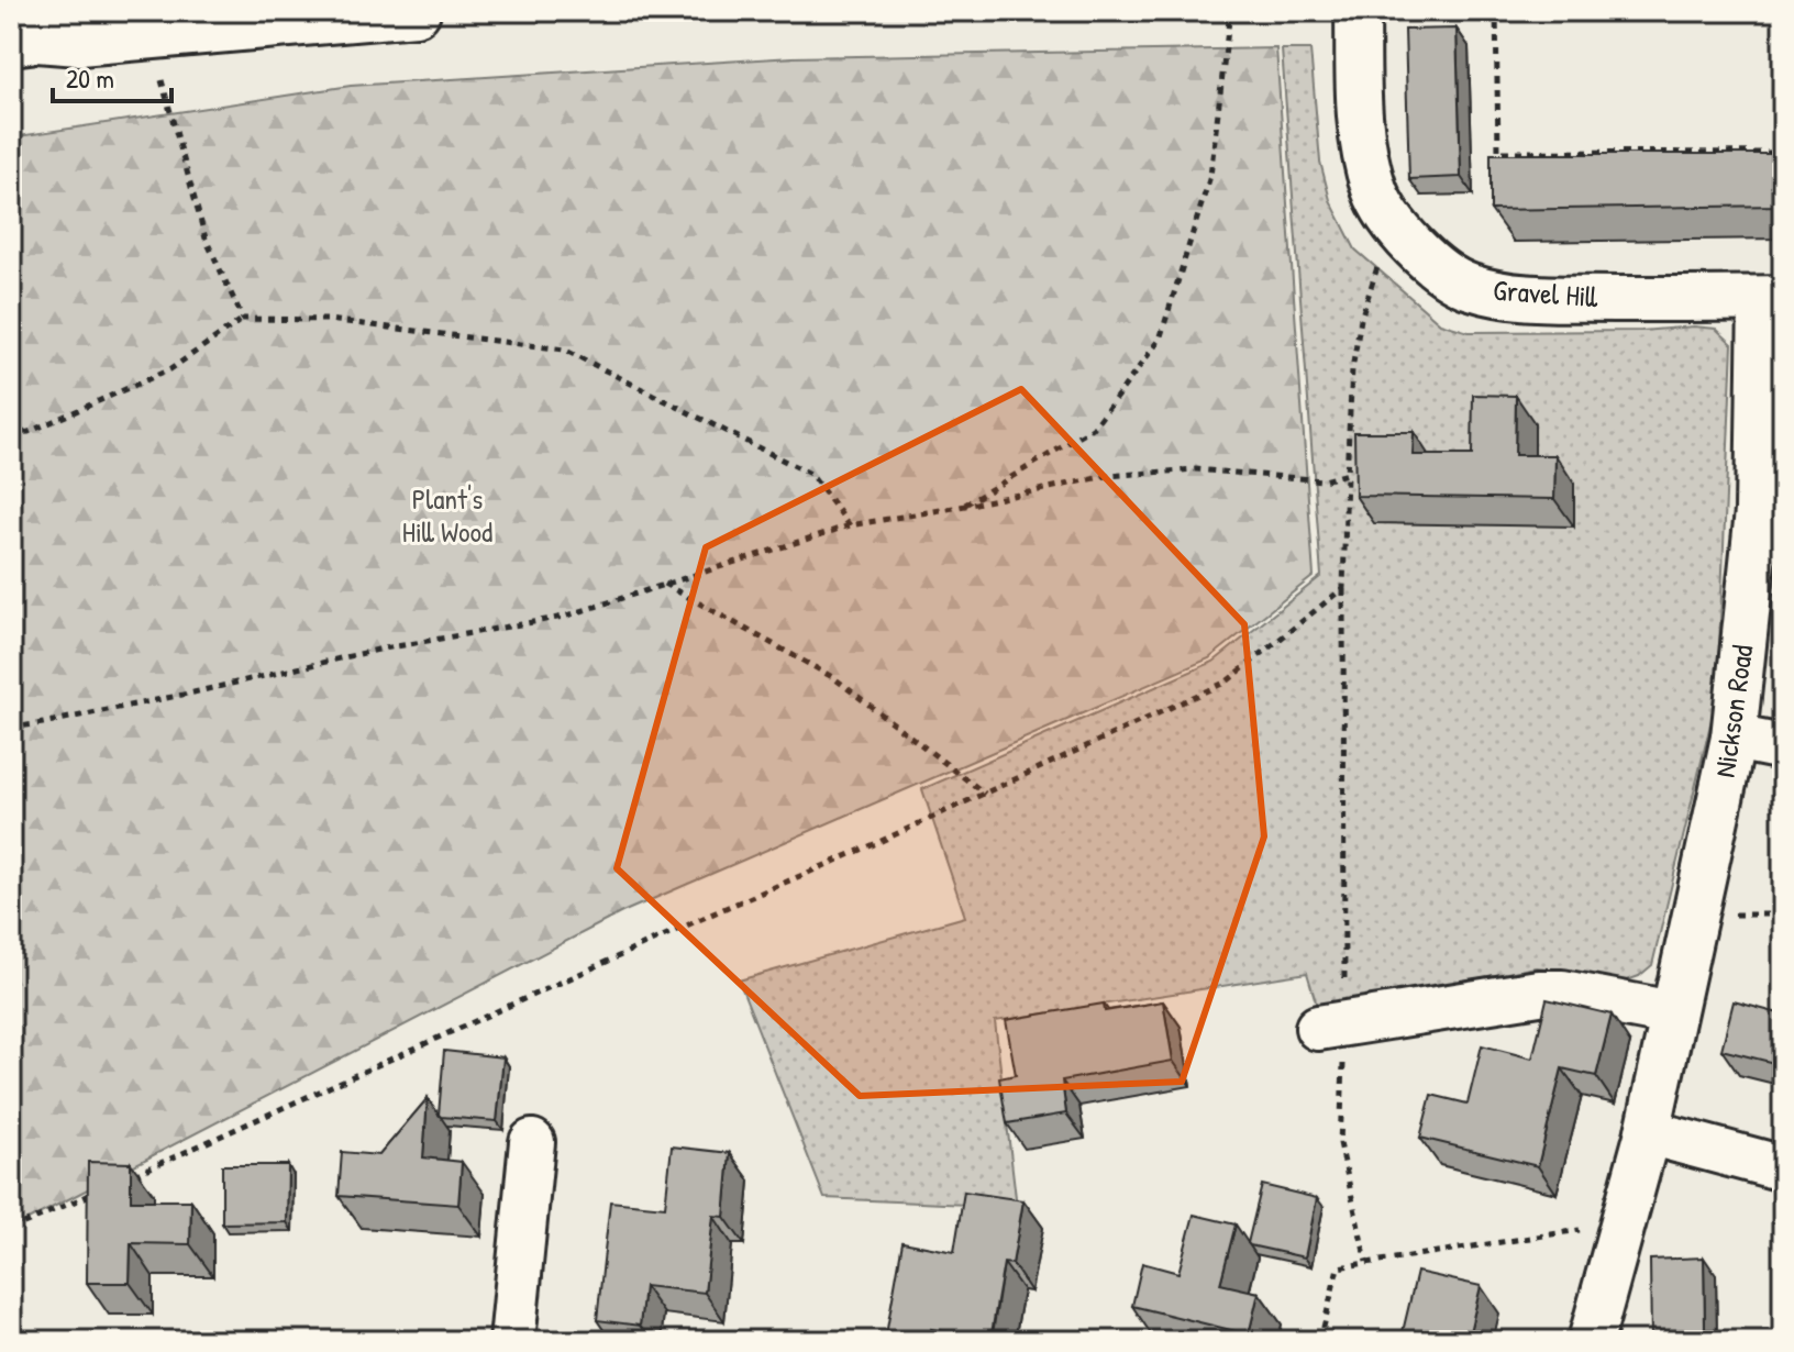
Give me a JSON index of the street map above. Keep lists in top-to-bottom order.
{
  "streets": {
    "street": ["Gravel Hill", "Nickson Road"]
  },
  "crossings": [
    ["Gravel Hill", "Nickson Road"]
  ],
  "parks": ["Plant's Hill Wood"],
  "scale_bar": "20 m"
}
